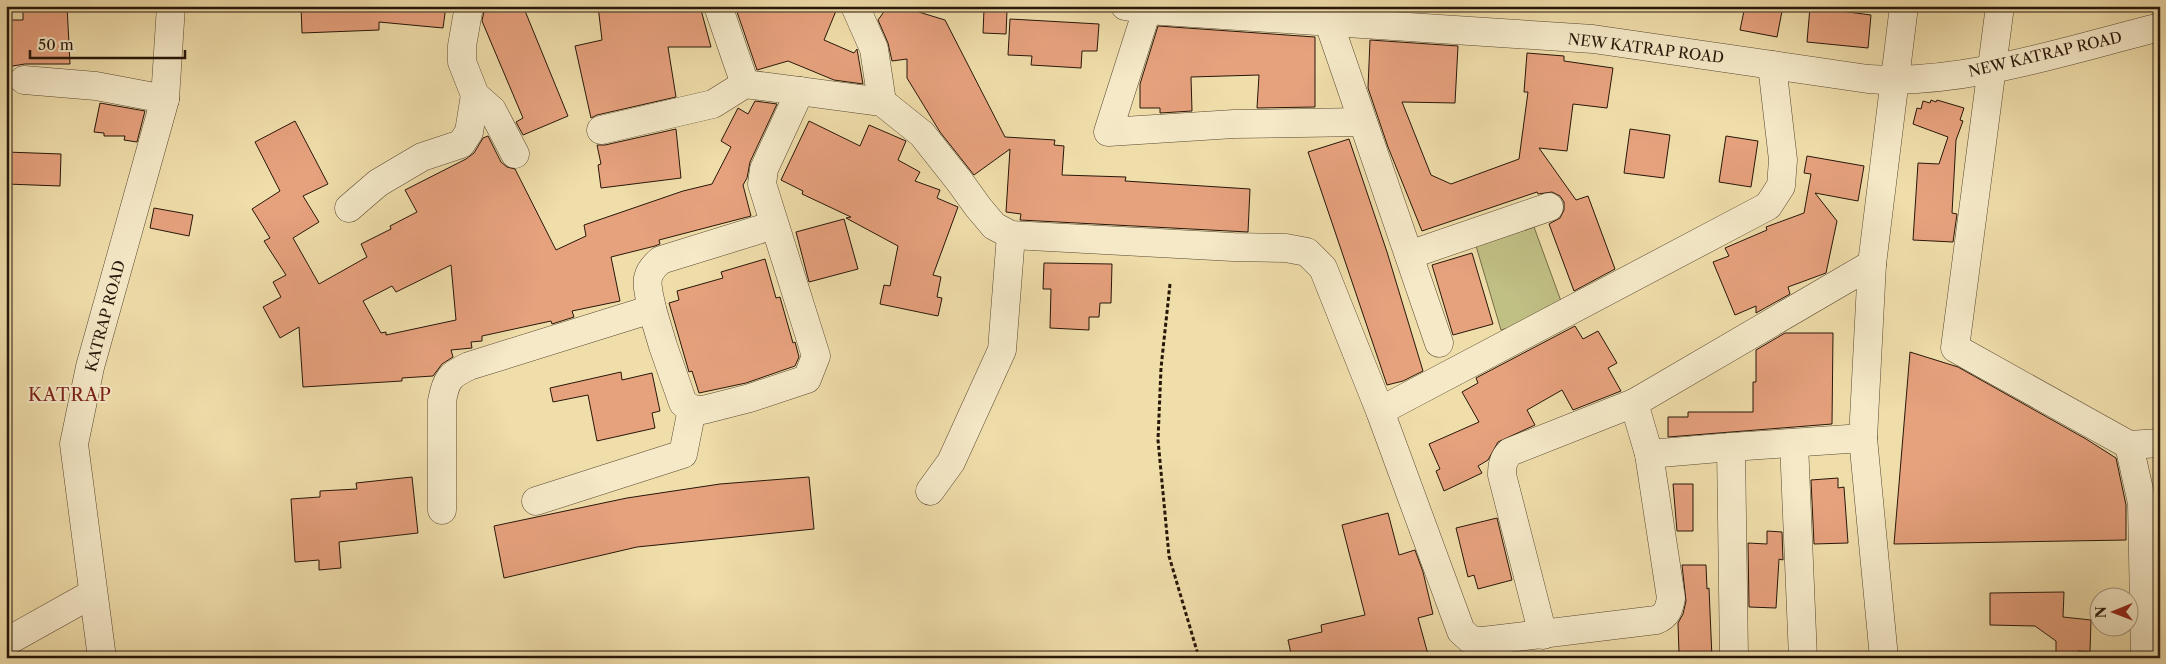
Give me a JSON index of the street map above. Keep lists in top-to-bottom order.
{
  "streets": {
    "street": ["NEW KATRAP ROAD", "KATRAP ROAD"]
  },
  "districts": ["KATRAP"],
  "scale_bar": "50 m",
  "north": "left"
}
